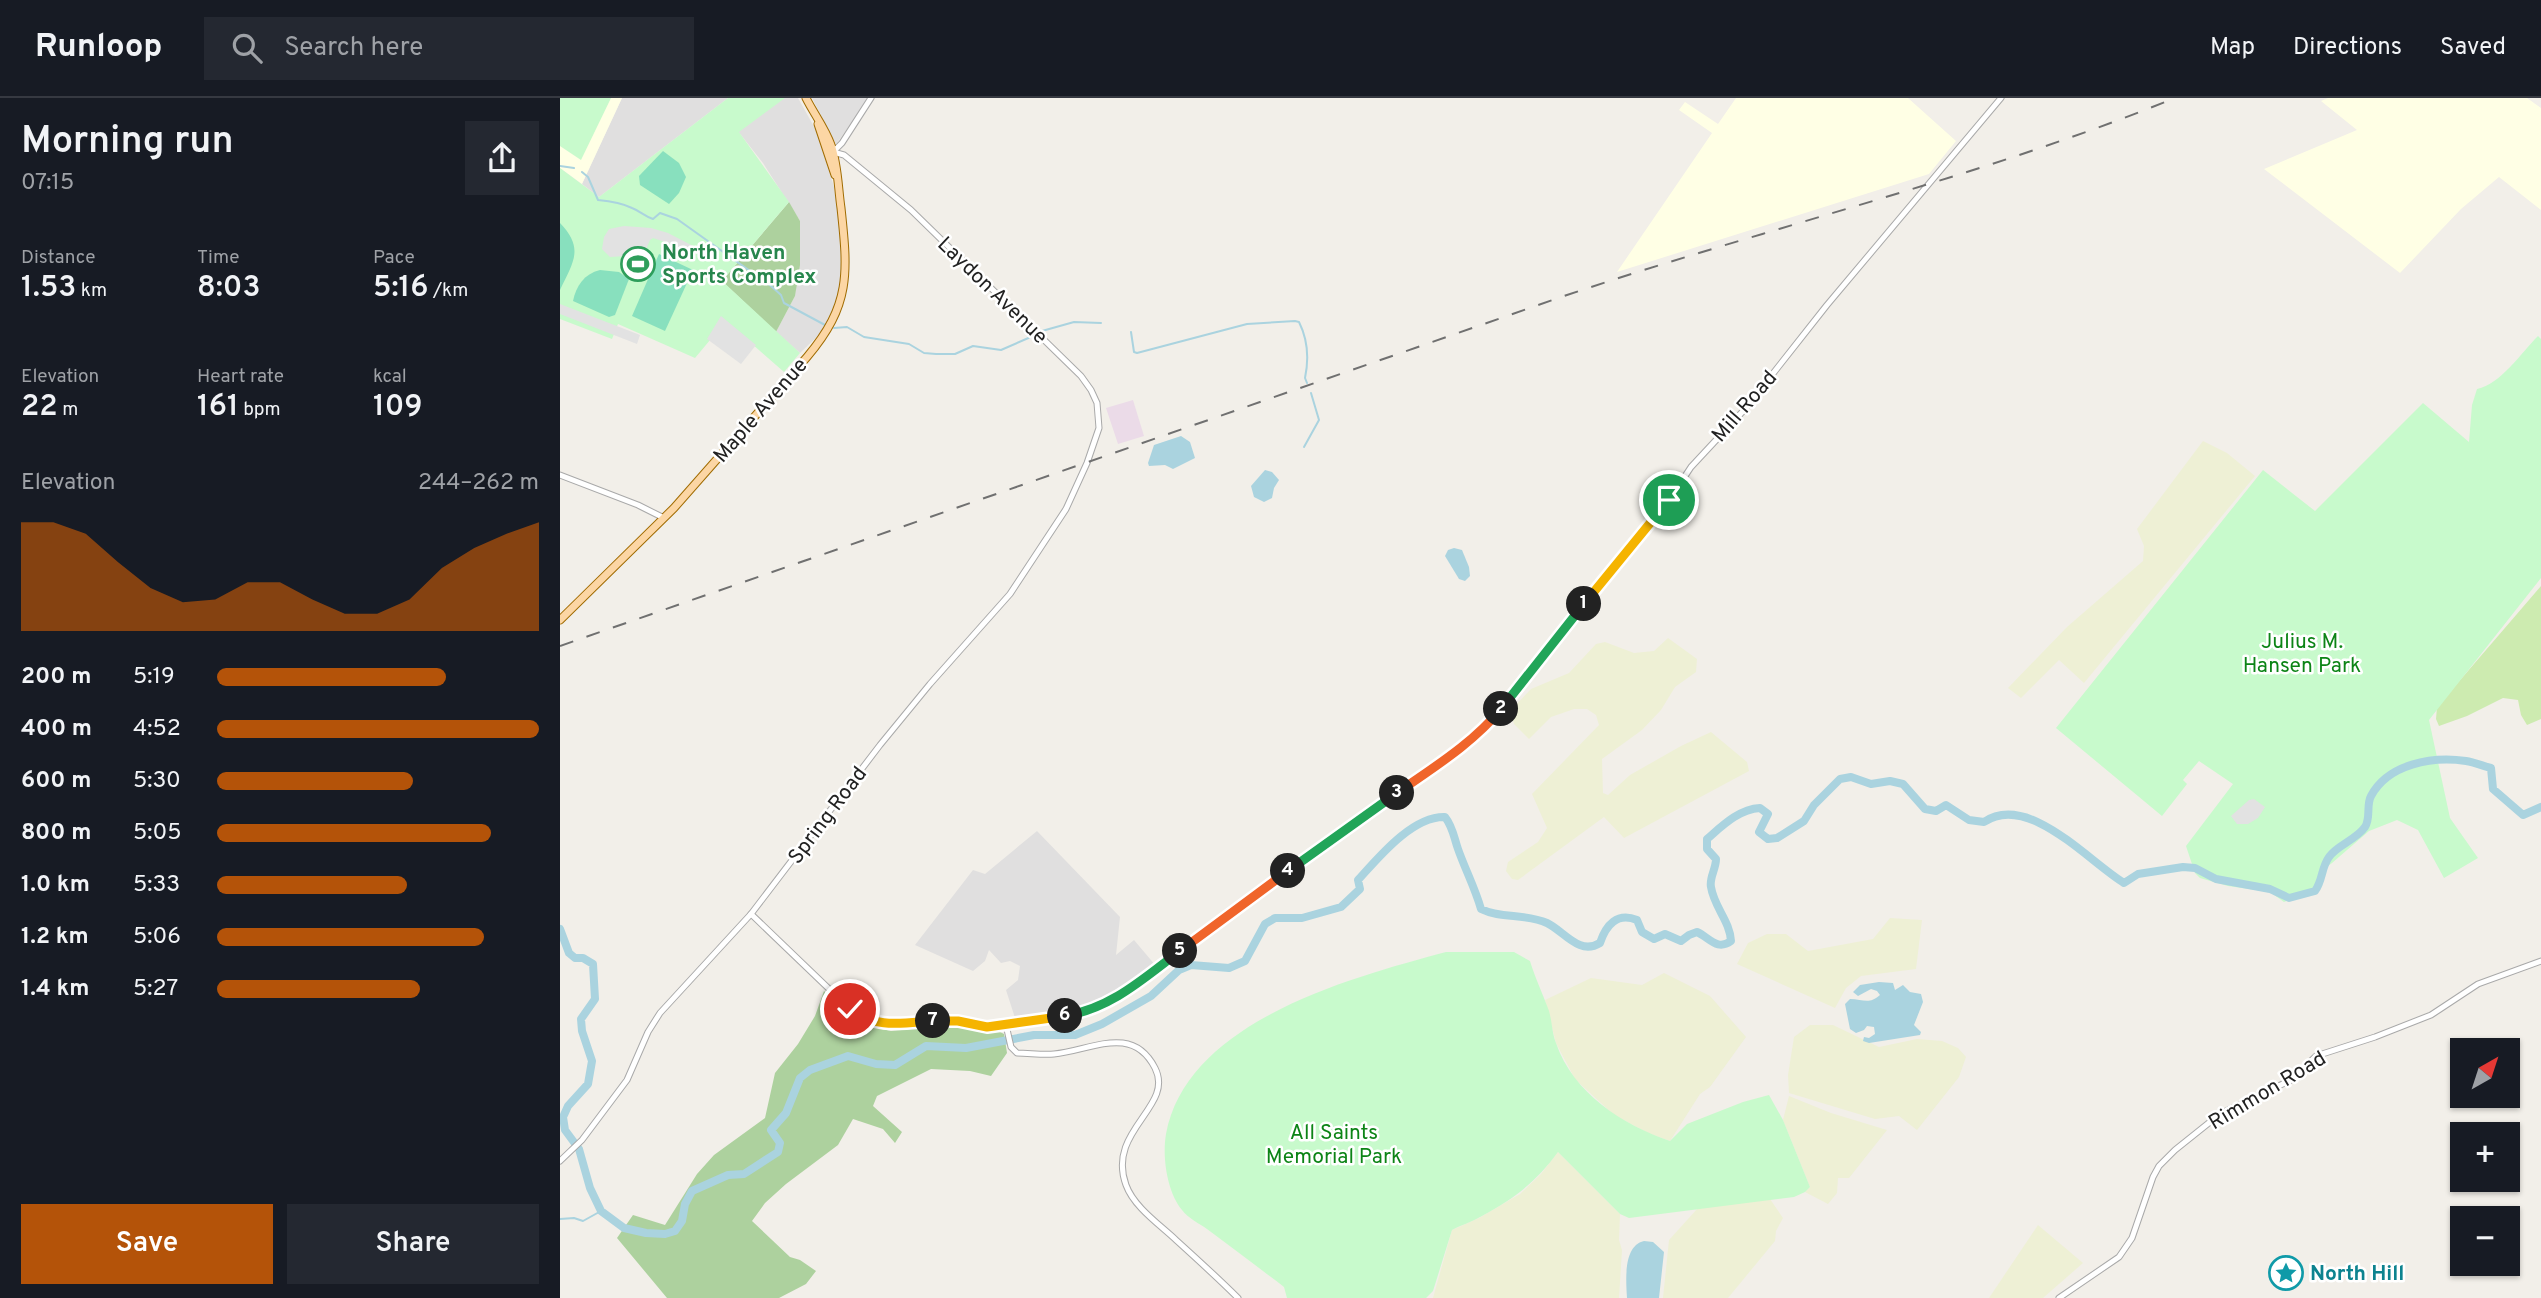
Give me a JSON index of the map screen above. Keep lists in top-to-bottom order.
{
  "streets": {
    "main road": ["Maple Avenue"],
    "street": [
      "Laydon Avenue",
      "Mill Road",
      "Spring Road",
      "Rimmon Road"
    ]
  },
  "crossings": [
    ["Laydon Avenue", "Maple Avenue"],
    ["Laydon Avenue", "Spring Road"],
    ["Mill Road", "Spring Road"]
  ],
  "parks": ["Julius M. Hansen Park", "All Saints Memorial Park"],
  "places": {
    "sports": ["North Haven Sports Complex"],
    "place": ["North Hill"]
  },
  "north": "top right",
  "page": {
    "header": "Runloop",
    "search": "Search here",
    "nav": ["Map", "Directions", "Saved"],
    "heading": ["Morning run", "07:15"],
    "stats": [
      ["Distance", "1.53 km"],
      ["Time", "8:03"],
      ["Pace", "5:16 /km"],
      ["Elevation", "22 m"],
      ["Heart rate", "161 bpm"],
      ["kcal", "109"]
    ],
    "chart": ["Elevation", "244–262 m"],
    "pins": [
      "1",
      "2",
      "3",
      "4",
      "5",
      "6",
      "7"
    ],
    "list": [
      {
        "name": "200 m",
        "note": "5:19"
      },
      {
        "name": "400 m",
        "note": "4:52"
      },
      {
        "name": "600 m",
        "note": "5:30"
      },
      {
        "name": "800 m",
        "note": "5:05"
      },
      {
        "name": "1.0 km",
        "note": "5:33"
      },
      {
        "name": "1.2 km",
        "note": "5:06"
      },
      {
        "name": "1.4 km",
        "note": "5:27"
      }
    ],
    "map_buttons": ["+", "−"],
    "buttons": ["Save", "Share"]
  }
}
